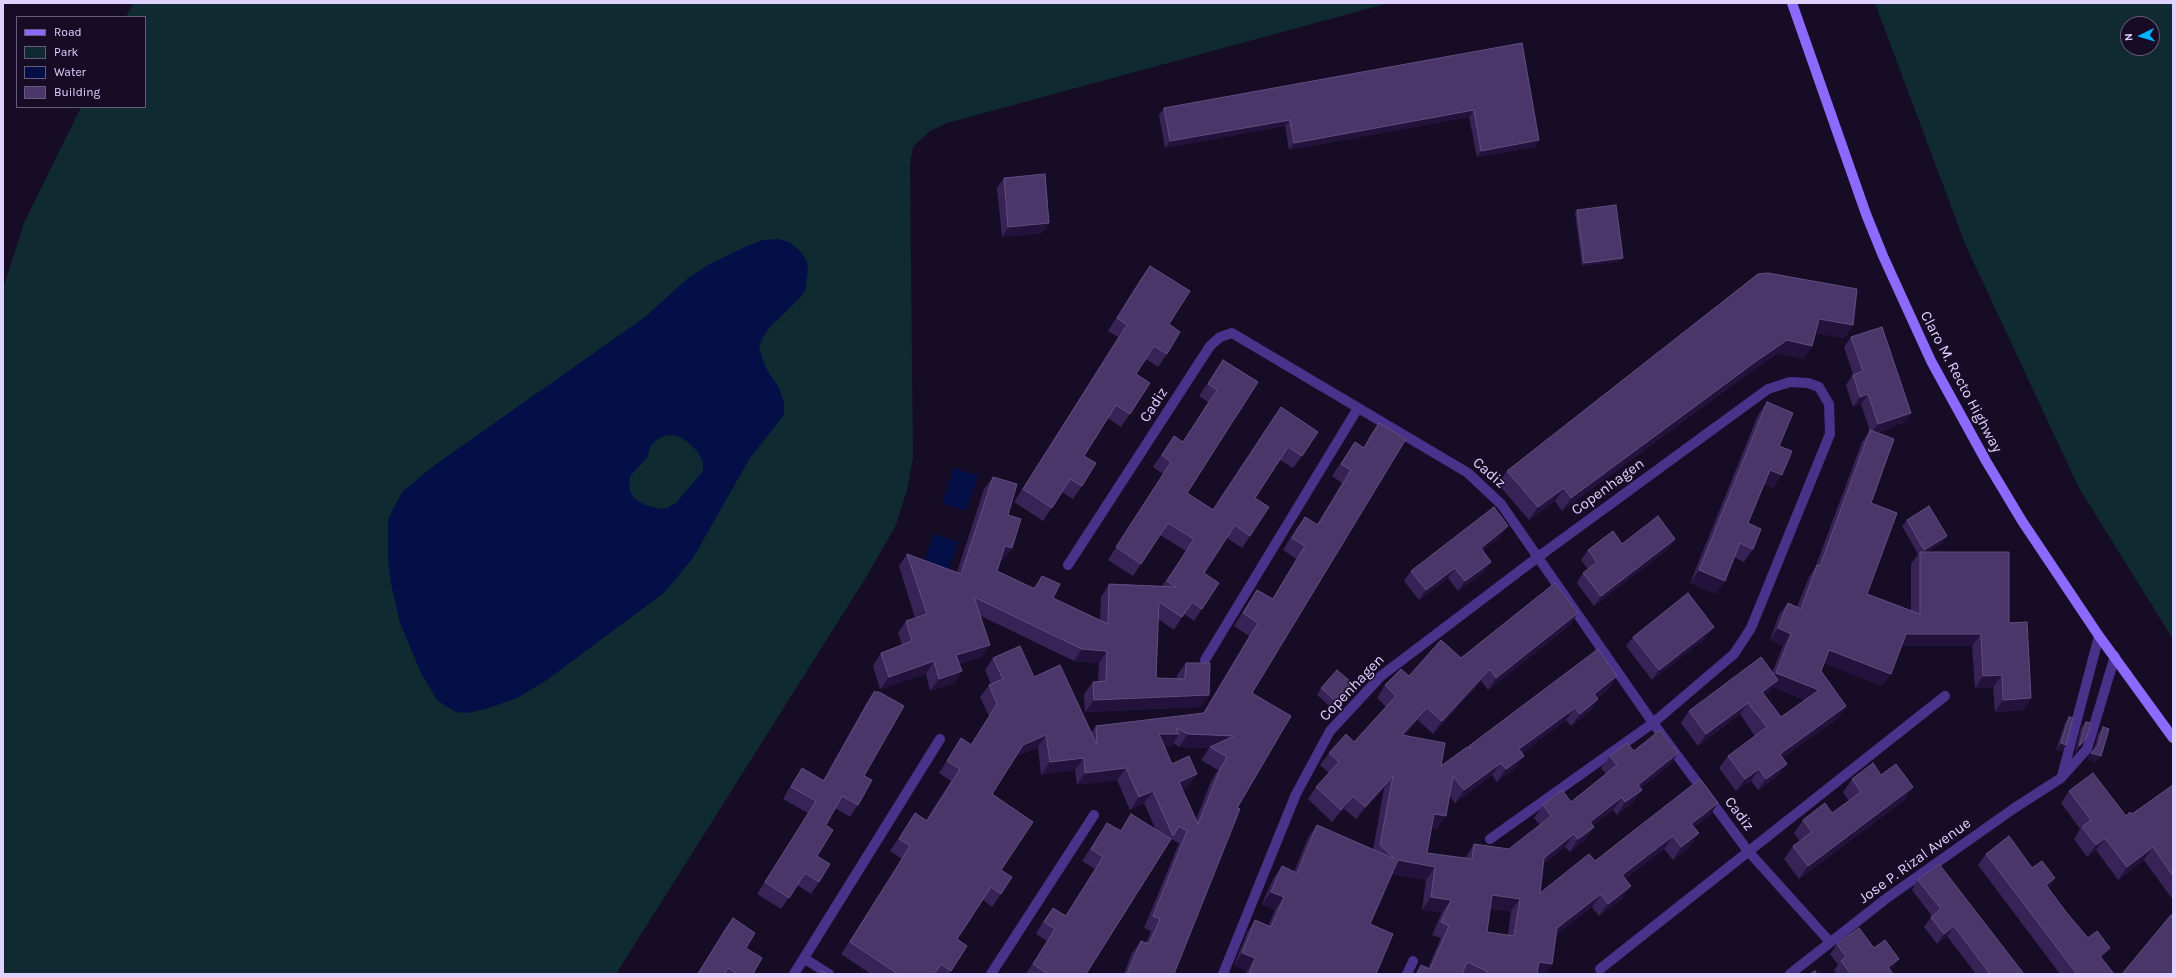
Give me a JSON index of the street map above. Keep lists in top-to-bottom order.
{
  "streets": {
    "main road": ["Claro M. Recto Highway"],
    "street": ["Cadiz", "Copenhagen", "Jose P. Rizal Avenue"]
  },
  "crossings": [
    ["Claro M. Recto Highway", "Jose P. Rizal Avenue"],
    ["Cadiz", "Copenhagen"],
    ["Cadiz", "Jose P. Rizal Avenue"]
  ],
  "legend": [
    "Road",
    "Park",
    "Water",
    "Building"
  ],
  "north": "left"
}
